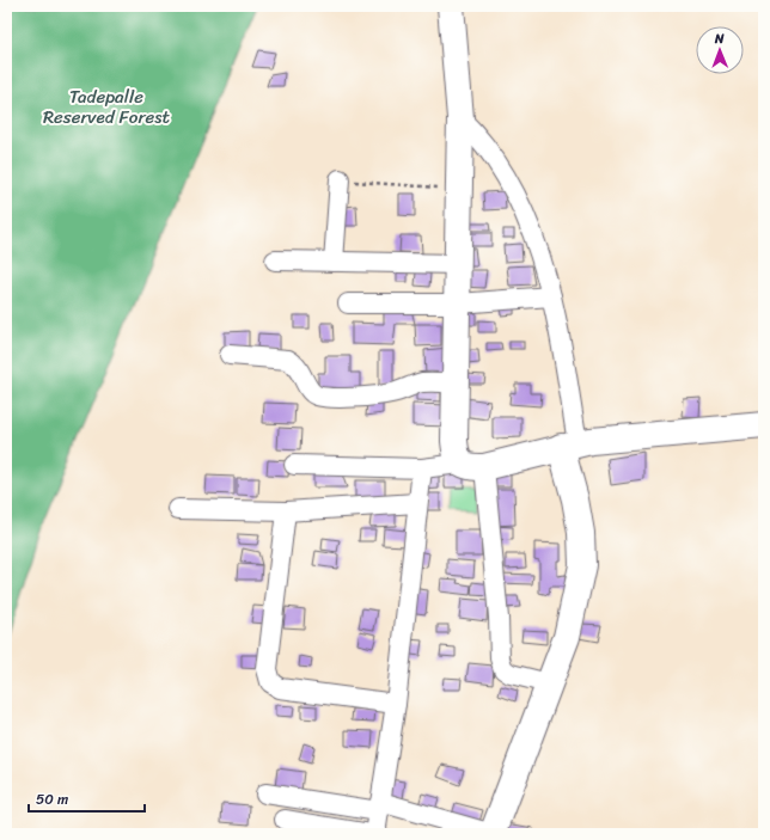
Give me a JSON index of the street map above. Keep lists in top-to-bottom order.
{
  "parks": ["Tadepalle Reserved Forest"],
  "scale_bar": "50 m",
  "north": "top"
}
